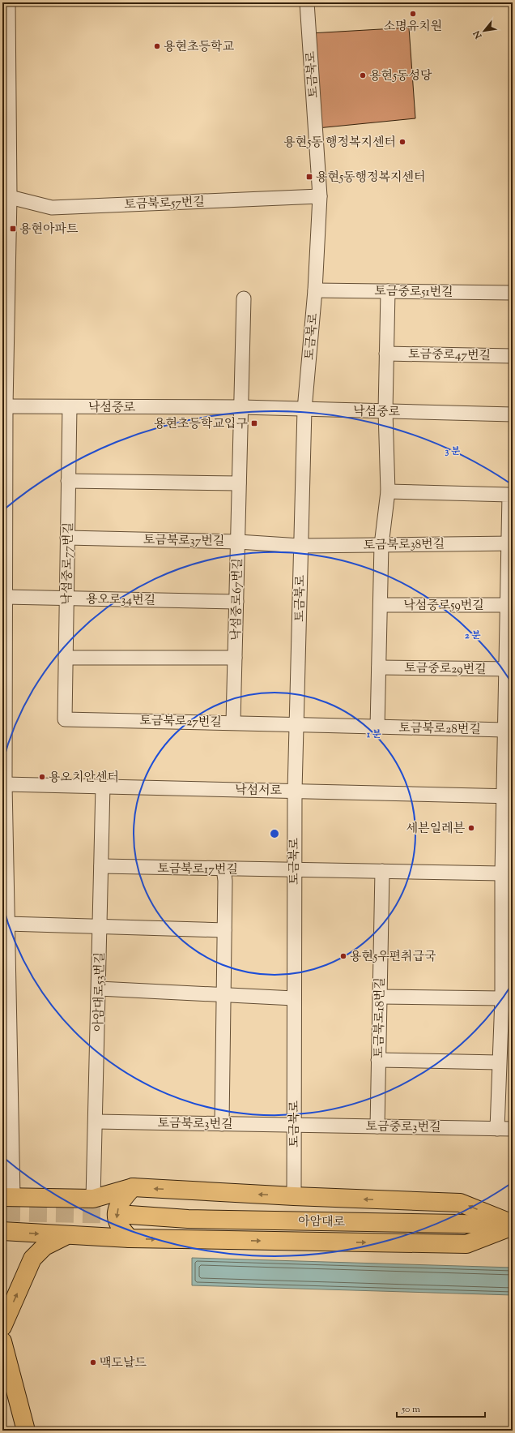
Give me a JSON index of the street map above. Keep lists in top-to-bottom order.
{
  "streets": {
    "main road": ["아암대로"],
    "street": [
      "토금북로",
      "토금북로57번길",
      "토금중로51번길",
      "토금중로47번길",
      "낙섬중로",
      "토금북로37번길",
      "토금북로38번길",
      "낙섬중로77번길",
      "용오로34번길",
      "낙섬중로67번길",
      "낙섬중로59번길",
      "토금중로29번길",
      "토금북로27번길",
      "토금북로28번길",
      "낙섬서로",
      "토금북로17번길",
      "아암대로53번길",
      "토금북로18번길",
      "토금북로3번길",
      "토금중로3번길"
    ]
  },
  "crossings": [
    ["토금북로", "토금북로57번길"],
    ["토금북로", "토금중로51번길"],
    ["토금북로", "낙섬중로"],
    ["토금북로", "토금북로37번길"],
    ["토금북로", "토금북로38번길"],
    ["토금북로", "토금북로27번길"],
    ["토금북로", "토금북로28번길"],
    ["토금북로", "낙섬서로"],
    ["토금북로", "토금북로17번길"],
    ["토금북로", "토금북로3번길"],
    ["토금북로", "토금중로3번길"],
    ["낙섬중로", "낙섬중로77번길"],
    ["낙섬중로", "낙섬중로67번길"],
    ["토금북로37번길", "토금북로38번길"],
    ["토금북로37번길", "낙섬중로77번길"],
    ["토금북로37번길", "낙섬중로67번길"],
    ["낙섬중로77번길", "용오로34번길"],
    ["낙섬중로77번길", "낙섬중로67번길"],
    ["낙섬중로77번길", "토금북로27번길"],
    ["용오로34번길", "낙섬중로67번길"],
    ["낙섬중로67번길", "토금북로27번길"],
    ["토금북로27번길", "토금북로28번길"],
    ["낙섬서로", "아암대로53번길"],
    ["토금북로17번길", "아암대로53번길"],
    ["아암대로53번길", "토금북로3번길"],
    ["토금북로18번길", "토금중로3번길"],
    ["토금북로3번길", "토금중로3번길"]
  ],
  "places": {
    "other": [
      "소명유치원",
      "용현초등학교",
      "용현5동성당",
      "용현5동 행정복지센터",
      "용오치안센터",
      "세븐일레븐",
      "용현5우편취급국",
      "맥도날드"
    ],
    "transit": ["용현5동행정복지센터", "용현아파트", "용현초등학교입구"]
  },
  "scale_bar": "50 m",
  "north": "bottom left",
  "rings": ["3 분", "2 분", "1 분"]
}
